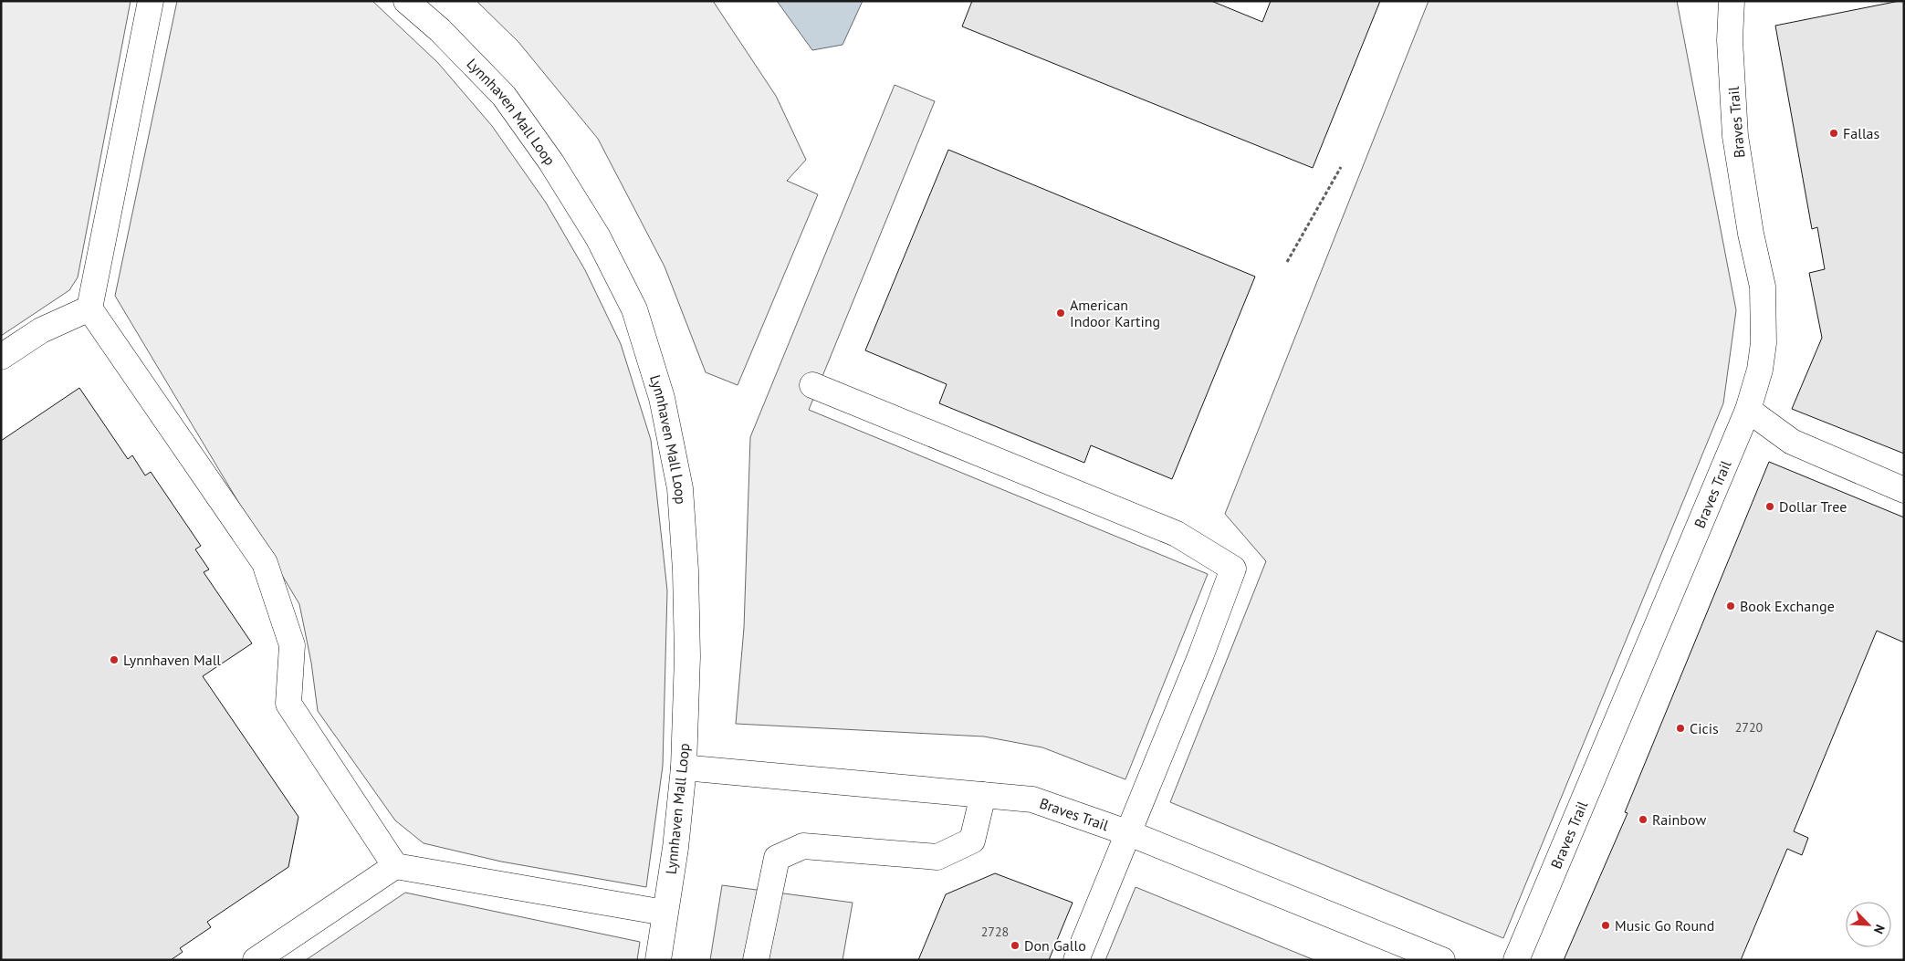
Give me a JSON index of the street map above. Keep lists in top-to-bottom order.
{
  "streets": {
    "street": ["Lynnhaven Mall Loop", "Braves Trail"]
  },
  "crossings": [
    ["Lynnhaven Mall Loop", "Braves Trail"]
  ],
  "places": [
    "Fallas",
    "American Indoor Karting",
    "Dollar Tree",
    "Book Exchange",
    "Lynnhaven Mall",
    "Cicis",
    "Rainbow",
    "Music Go Round",
    "Don Gallo"
  ],
  "house_numbers": ["2720", "2728"],
  "north": "bottom right"
}
